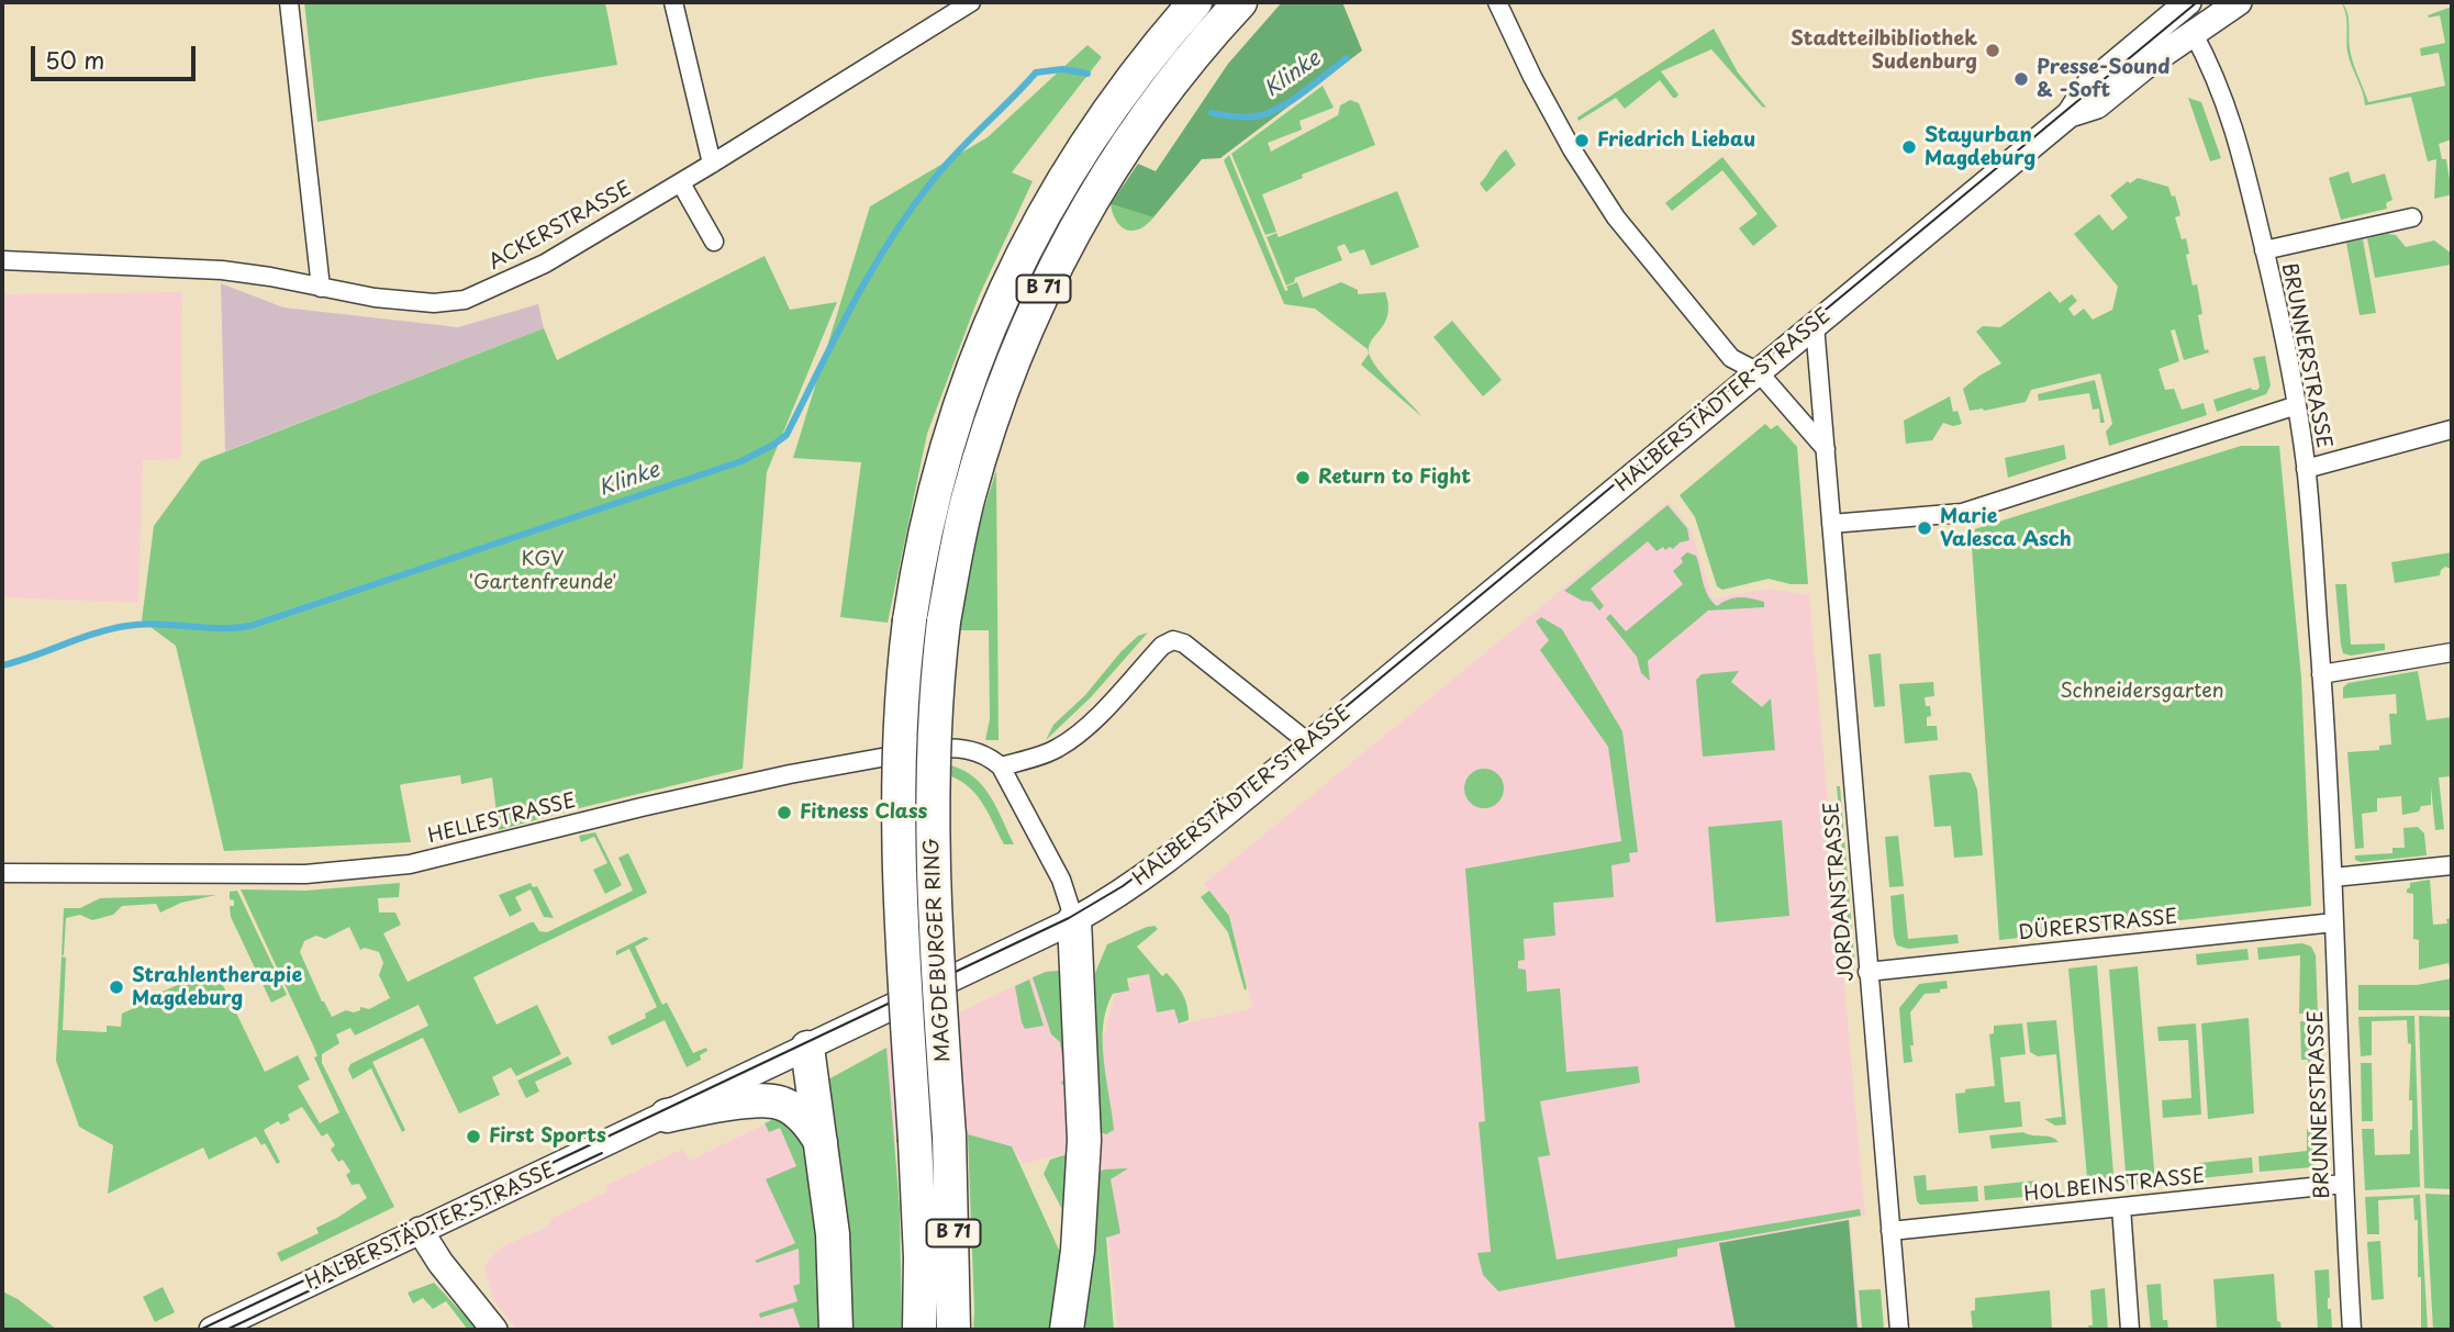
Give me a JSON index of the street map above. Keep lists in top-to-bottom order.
{
  "streets": {
    "highway": ["B 71", "MAGDEBURGER RING"],
    "main road": ["HALBERSTÄDTER STRASSE"],
    "street": [
      "ACKERSTRASSE",
      "BRUNNERSTRASSE",
      "HELLESTRASSE",
      "JORDANSTRASSE",
      "DÜRERSTRASSE",
      "HOLBEINSTRASSE"
    ]
  },
  "crossings": [
    ["BRUNNERSTRASSE", "HALBERSTÄDTER STRASSE"],
    ["BRUNNERSTRASSE", "DÜRERSTRASSE"],
    ["BRUNNERSTRASSE", "HOLBEINSTRASSE"],
    ["HALBERSTÄDTER STRASSE", "JORDANSTRASSE"],
    ["JORDANSTRASSE", "DÜRERSTRASSE"],
    ["JORDANSTRASSE", "HOLBEINSTRASSE"]
  ],
  "water": ["Klinke"],
  "parks": ["KGV 'Gartenfreunde'", "Schneidersgarten"],
  "places": [
    "Stadtteilbibliothek Sudenburg",
    "Presse-Sound & -Soft",
    "Friedrich Liebau",
    "Stayurban Magdeburg",
    "Return to Fight",
    "Marie Valesca Asch",
    "Fitness Class",
    "Strahlentherapie Magdeburg",
    "First Sports"
  ],
  "scale_bar": "50 m"
}
